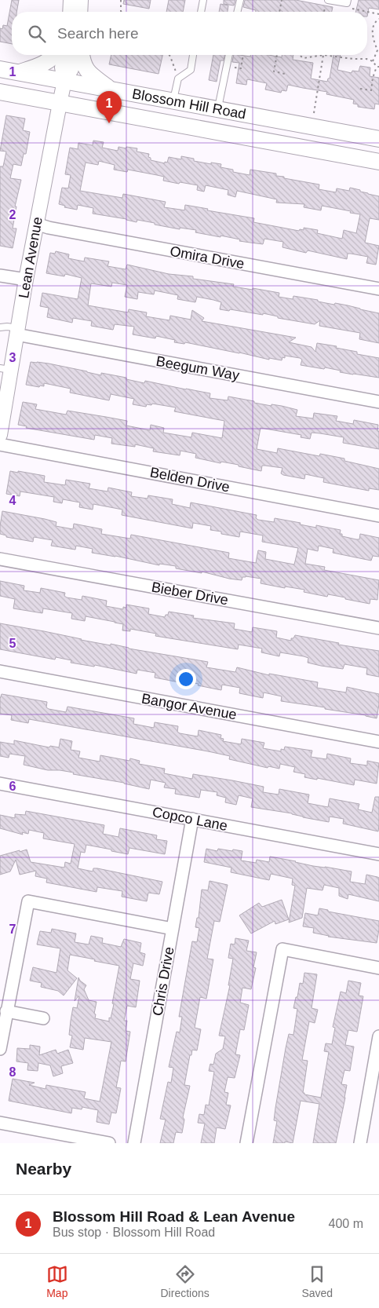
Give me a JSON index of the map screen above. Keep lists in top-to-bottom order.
{
  "streets": {
    "main road": ["Blossom Hill Road"],
    "street": [
      "Lean Avenue",
      "Omira Drive",
      "Beegum Way",
      "Belden Drive",
      "Bieber Drive",
      "Bangor Avenue",
      "Copco Lane",
      "Chris Drive"
    ]
  },
  "crossings": [
    ["Blossom Hill Road", "Lean Avenue"],
    ["Lean Avenue", "Omira Drive"],
    ["Lean Avenue", "Beegum Way"],
    ["Copco Lane", "Chris Drive"]
  ],
  "page": {
    "search": "Search here",
    "pins": "1",
    "heading": "Nearby",
    "list": [
      {
        "mark": "1",
        "name": "Blossom Hill Road & Lean Avenue",
        "note": "Bus stop · Blossom Hill Road",
        "value": "400 m"
      }
    ],
    "nav": ["Map", "Directions", "Saved"]
  },
  "grid": {
    "rows": [
      "1",
      "2",
      "3",
      "4",
      "5",
      "6",
      "7",
      "8"
    ]
  }
}
